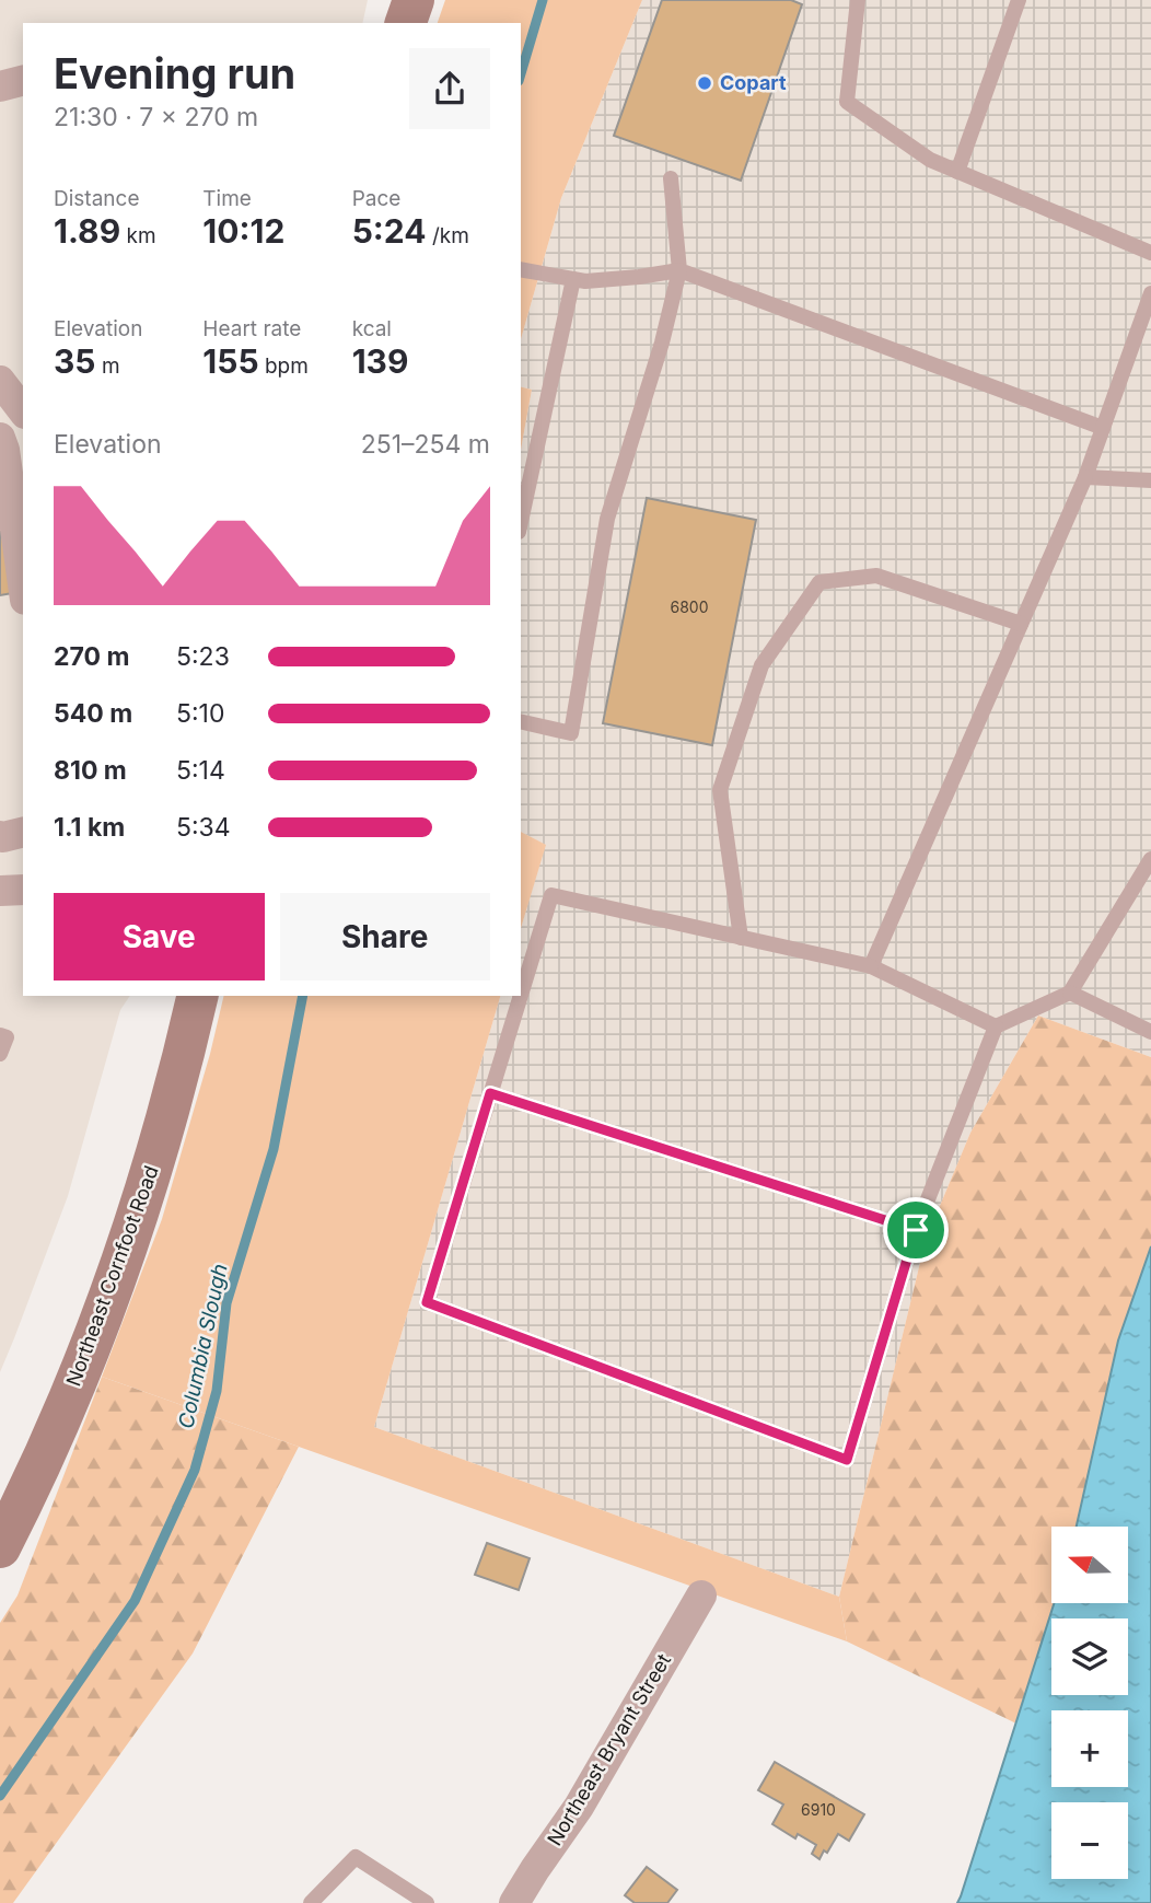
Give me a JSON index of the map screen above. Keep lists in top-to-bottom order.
{
  "streets": {
    "street": ["Northeast Cornfoot Road", "Northeast Bryant Street"]
  },
  "water": ["Columbia Slough"],
  "places": ["Copart"],
  "house_numbers": ["6800", "6910"],
  "north": "left",
  "page": {
    "heading": ["Evening run", "21:30 · 7 × 270 m"],
    "stats": [
      ["Distance", "1.89 km"],
      ["Time", "10:12"],
      ["Pace", "5:24 /km"],
      ["Elevation", "35 m"],
      ["Heart rate", "155 bpm"],
      ["kcal", "139"]
    ],
    "chart": ["Elevation", "251–254 m"],
    "list": [
      {
        "name": "270 m",
        "note": "5:23"
      },
      {
        "name": "540 m",
        "note": "5:10"
      },
      {
        "name": "810 m",
        "note": "5:14"
      },
      {
        "name": "1.1 km",
        "note": "5:34"
      }
    ],
    "buttons": ["Save", "Share"],
    "map_buttons": ["+", "−"]
  }
}
